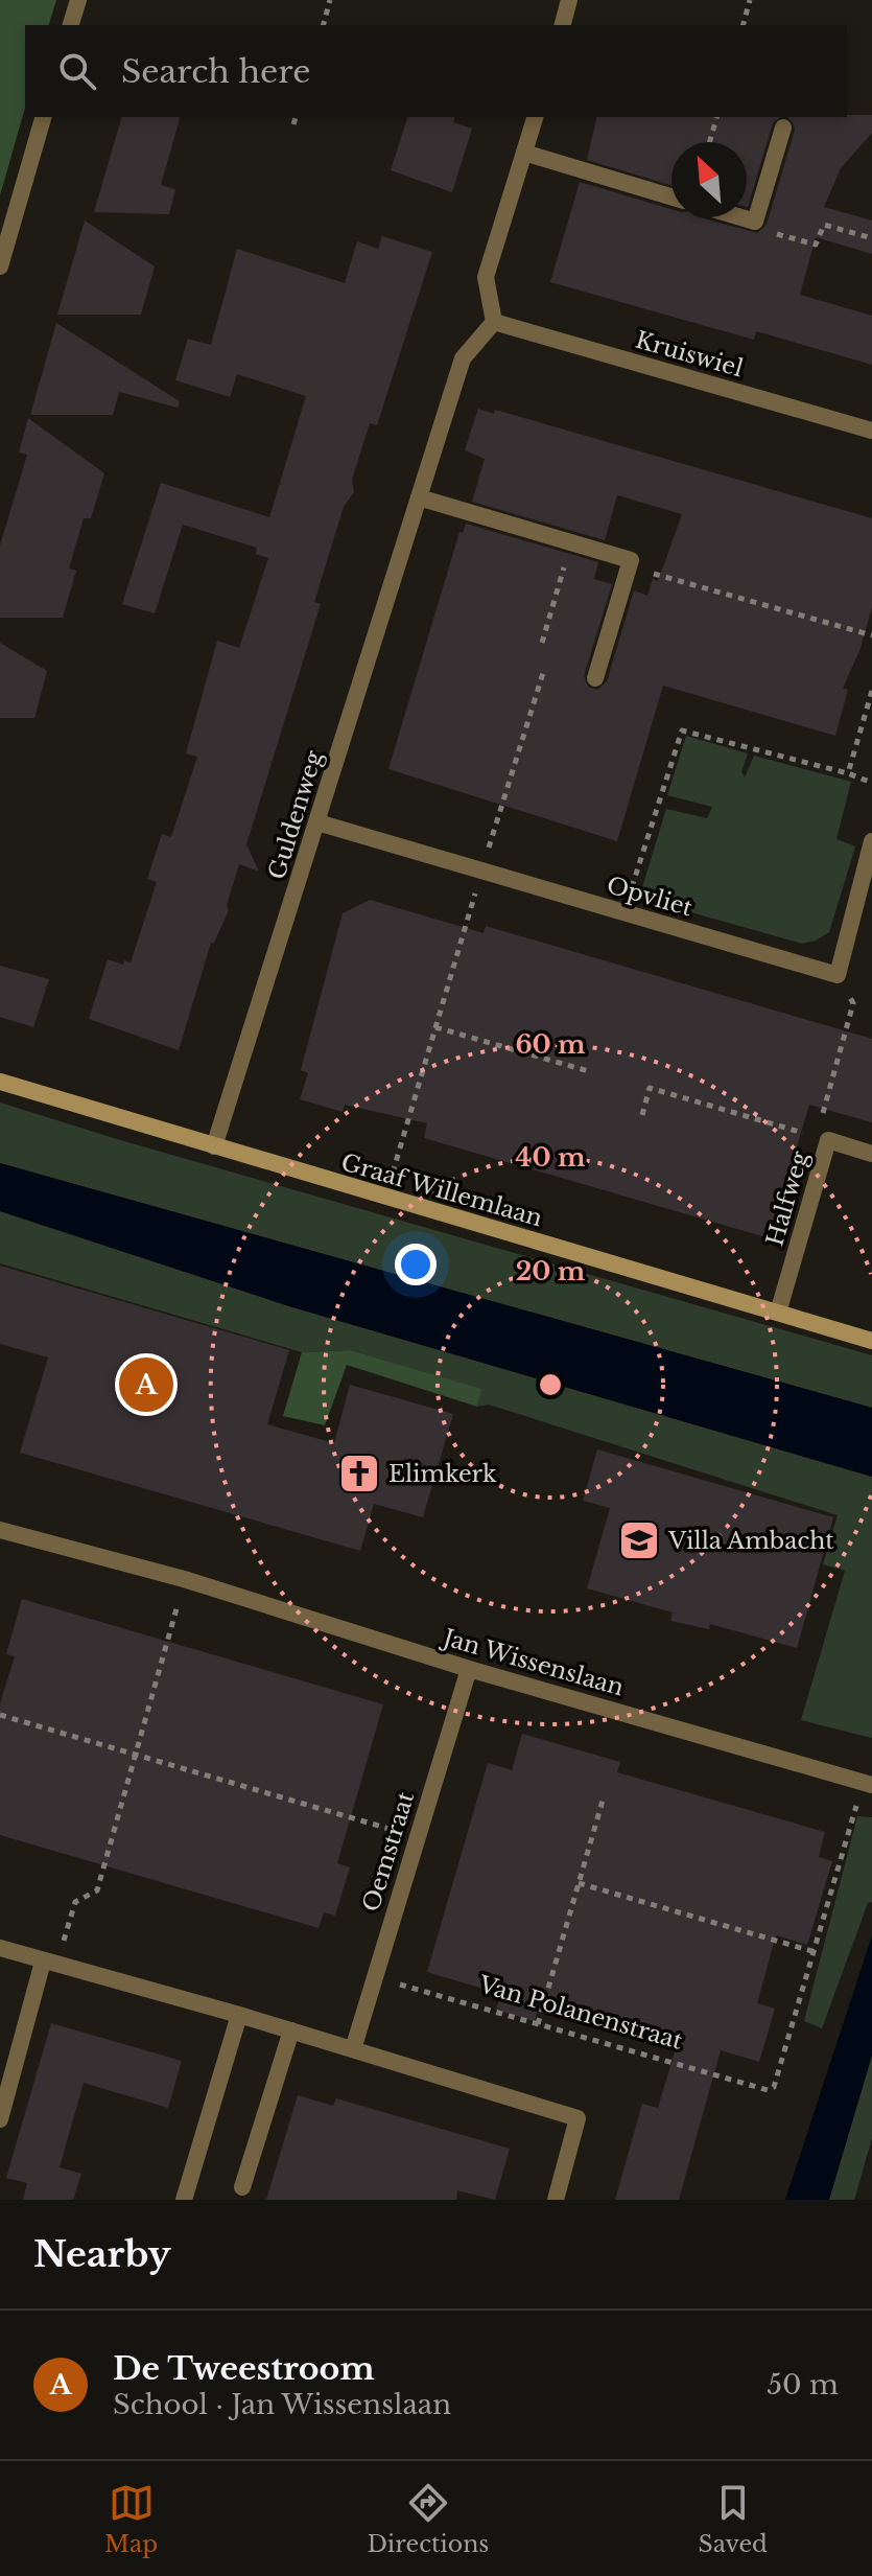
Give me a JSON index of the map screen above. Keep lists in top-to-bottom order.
{
  "streets": {
    "street": [
      "Kruiswiel",
      "Guldenweg",
      "Opvliet",
      "Graaf Willemlaan",
      "Halfweg",
      "Jan Wissenslaan",
      "Oemstraat"
    ],
    "path": ["Van Polanenstraat"]
  },
  "crossings": [
    ["Kruiswiel", "Guldenweg"],
    ["Guldenweg", "Opvliet"],
    ["Guldenweg", "Graaf Willemlaan"],
    ["Graaf Willemlaan", "Halfweg"],
    ["Jan Wissenslaan", "Oemstraat"],
    ["Oemstraat", "Van Polanenstraat"]
  ],
  "places": {
    "church": ["Elimkerk"],
    "school or university": ["Villa Ambacht"]
  },
  "north": "top left",
  "page": {
    "search": "Search here",
    "pins": "A",
    "heading": "Nearby",
    "list": [
      {
        "mark": "A",
        "name": "De Tweestroom",
        "note": "School · Jan Wissenslaan",
        "value": "50 m"
      }
    ],
    "nav": ["Map", "Directions", "Saved"]
  },
  "rings": ["60 m", "40 m", "20 m"]
}
